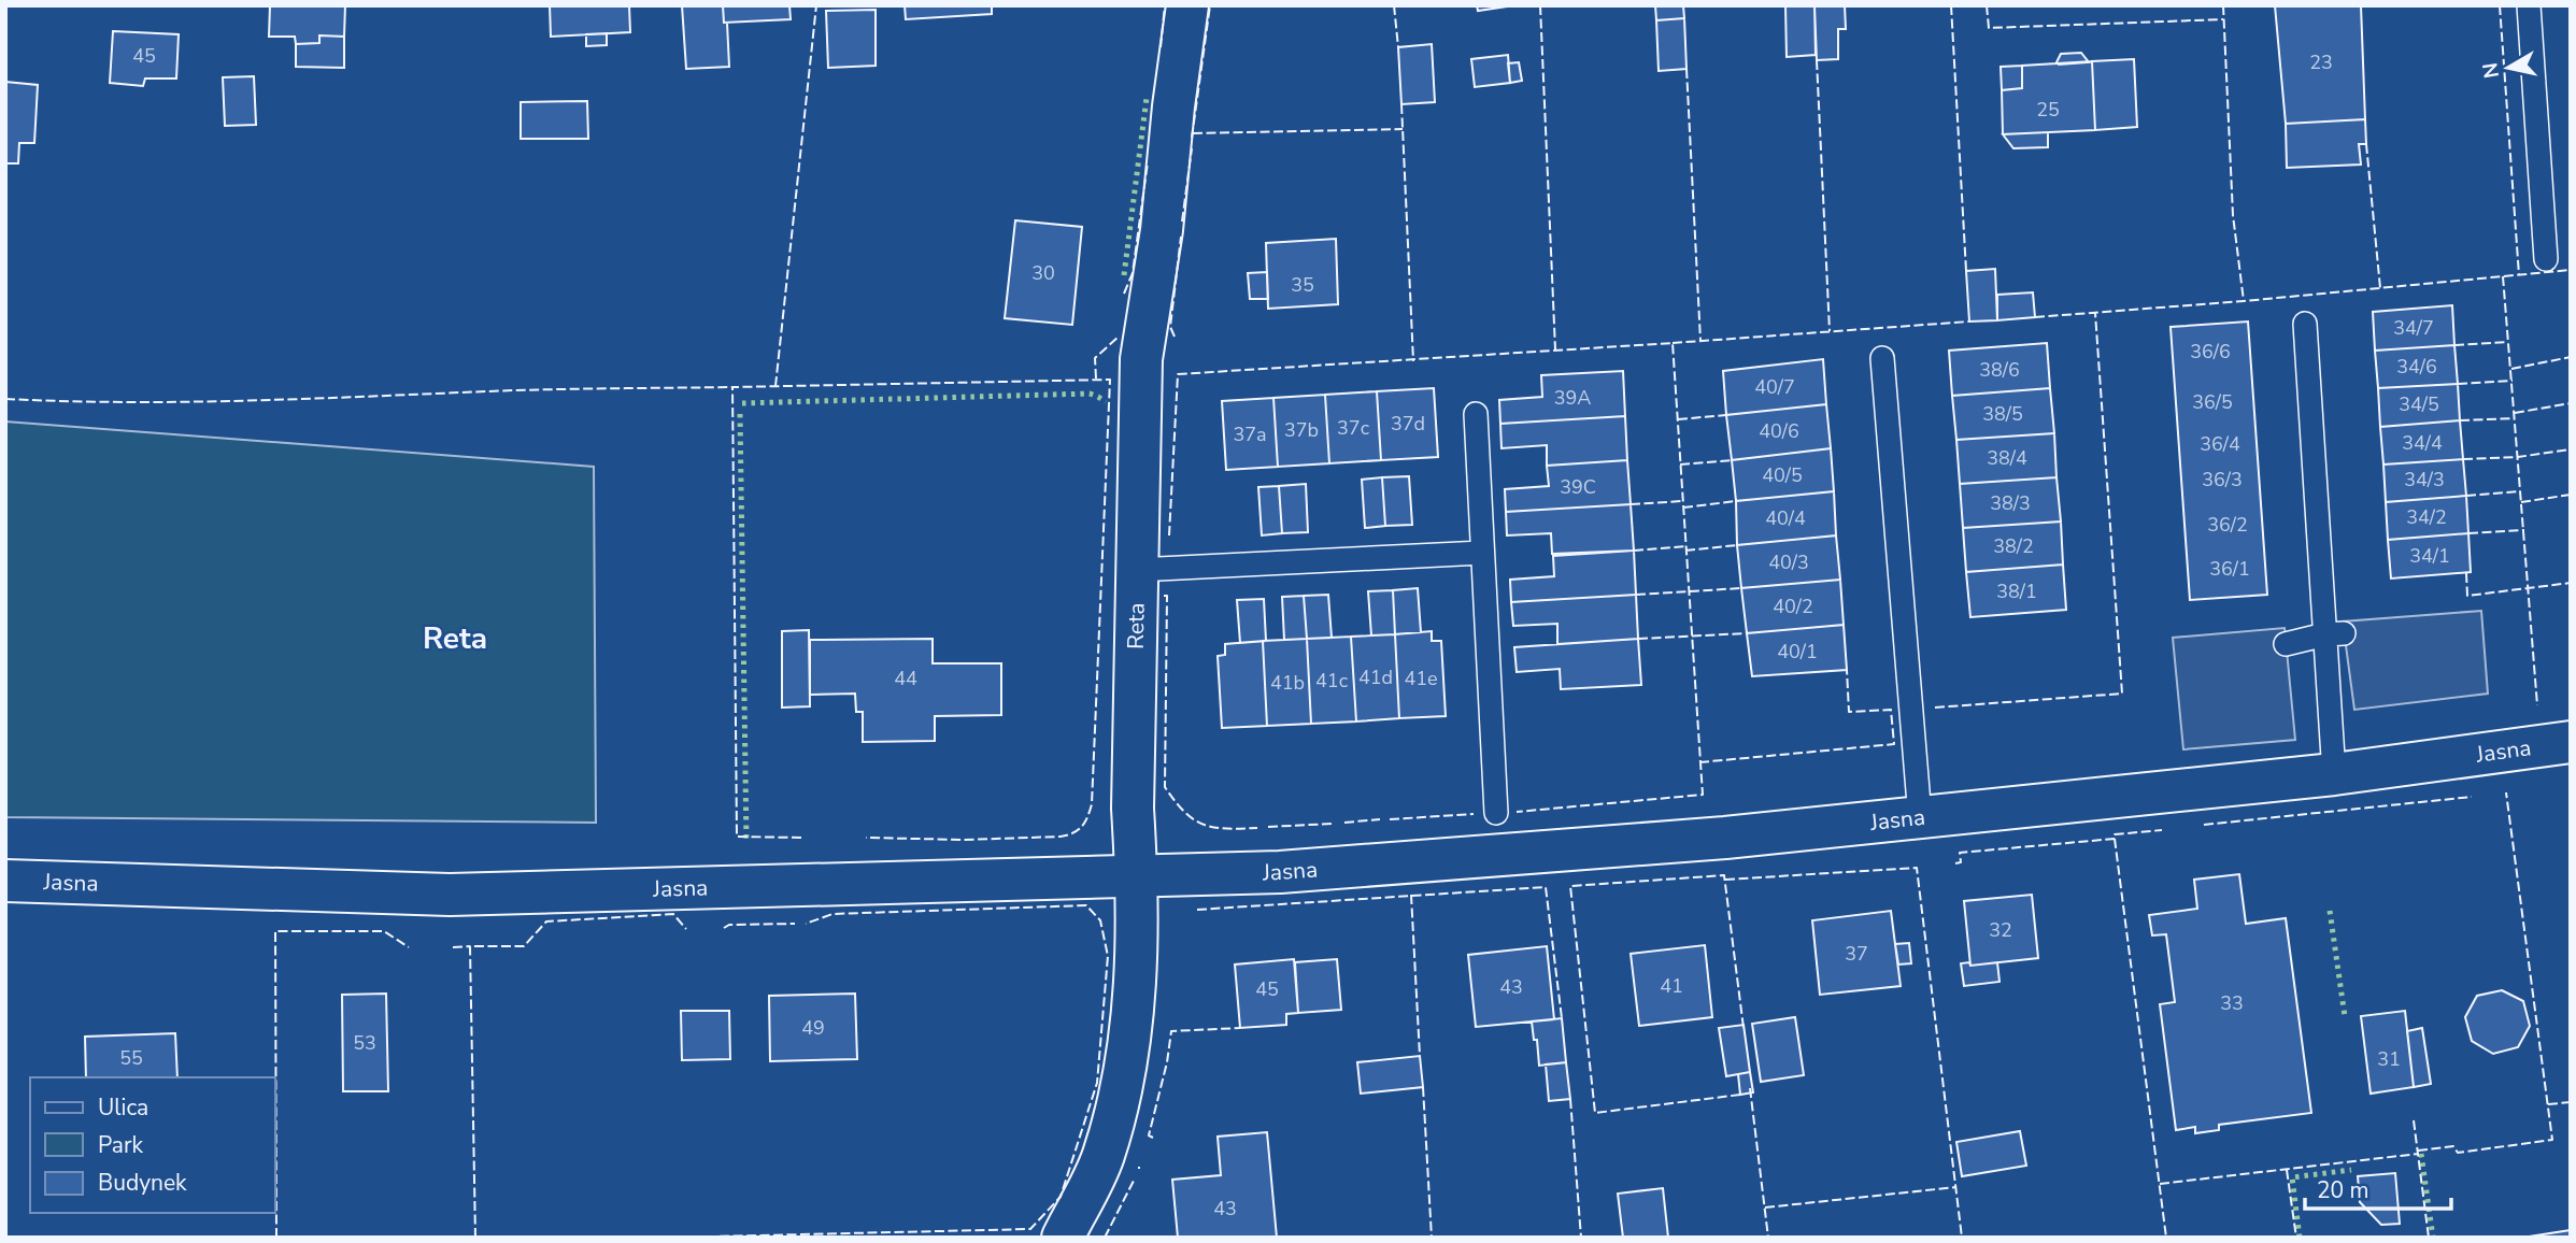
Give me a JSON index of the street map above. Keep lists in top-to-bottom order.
{
  "streets": {
    "street": ["Reta", "Jasna"]
  },
  "crossings": [
    ["Reta", "Jasna"]
  ],
  "districts": ["Reta"],
  "house_numbers": [
    "45",
    "23",
    "25",
    "30",
    "35",
    "34/7",
    "36/6",
    "34/6",
    "38/6",
    "40/7",
    "39A",
    "36/5",
    "34/5",
    "38/5",
    "37d",
    "37c",
    "37b",
    "40/6",
    "37a",
    "34/4",
    "36/4",
    "38/4",
    "40/5",
    "36/3",
    "34/3",
    "39C",
    "38/3",
    "34/2",
    "40/4",
    "36/2",
    "38/2",
    "34/1",
    "40/3",
    "36/1",
    "38/1",
    "40/2",
    "40/1",
    "41d",
    "44",
    "41e",
    "41c",
    "41b",
    "32",
    "37",
    "41",
    "43",
    "45",
    "33",
    "49",
    "53",
    "55",
    "31",
    "43"
  ],
  "legend": ["Ulica", "Park", "Budynek"],
  "scale_bar": "20 m",
  "north": "left"
}
